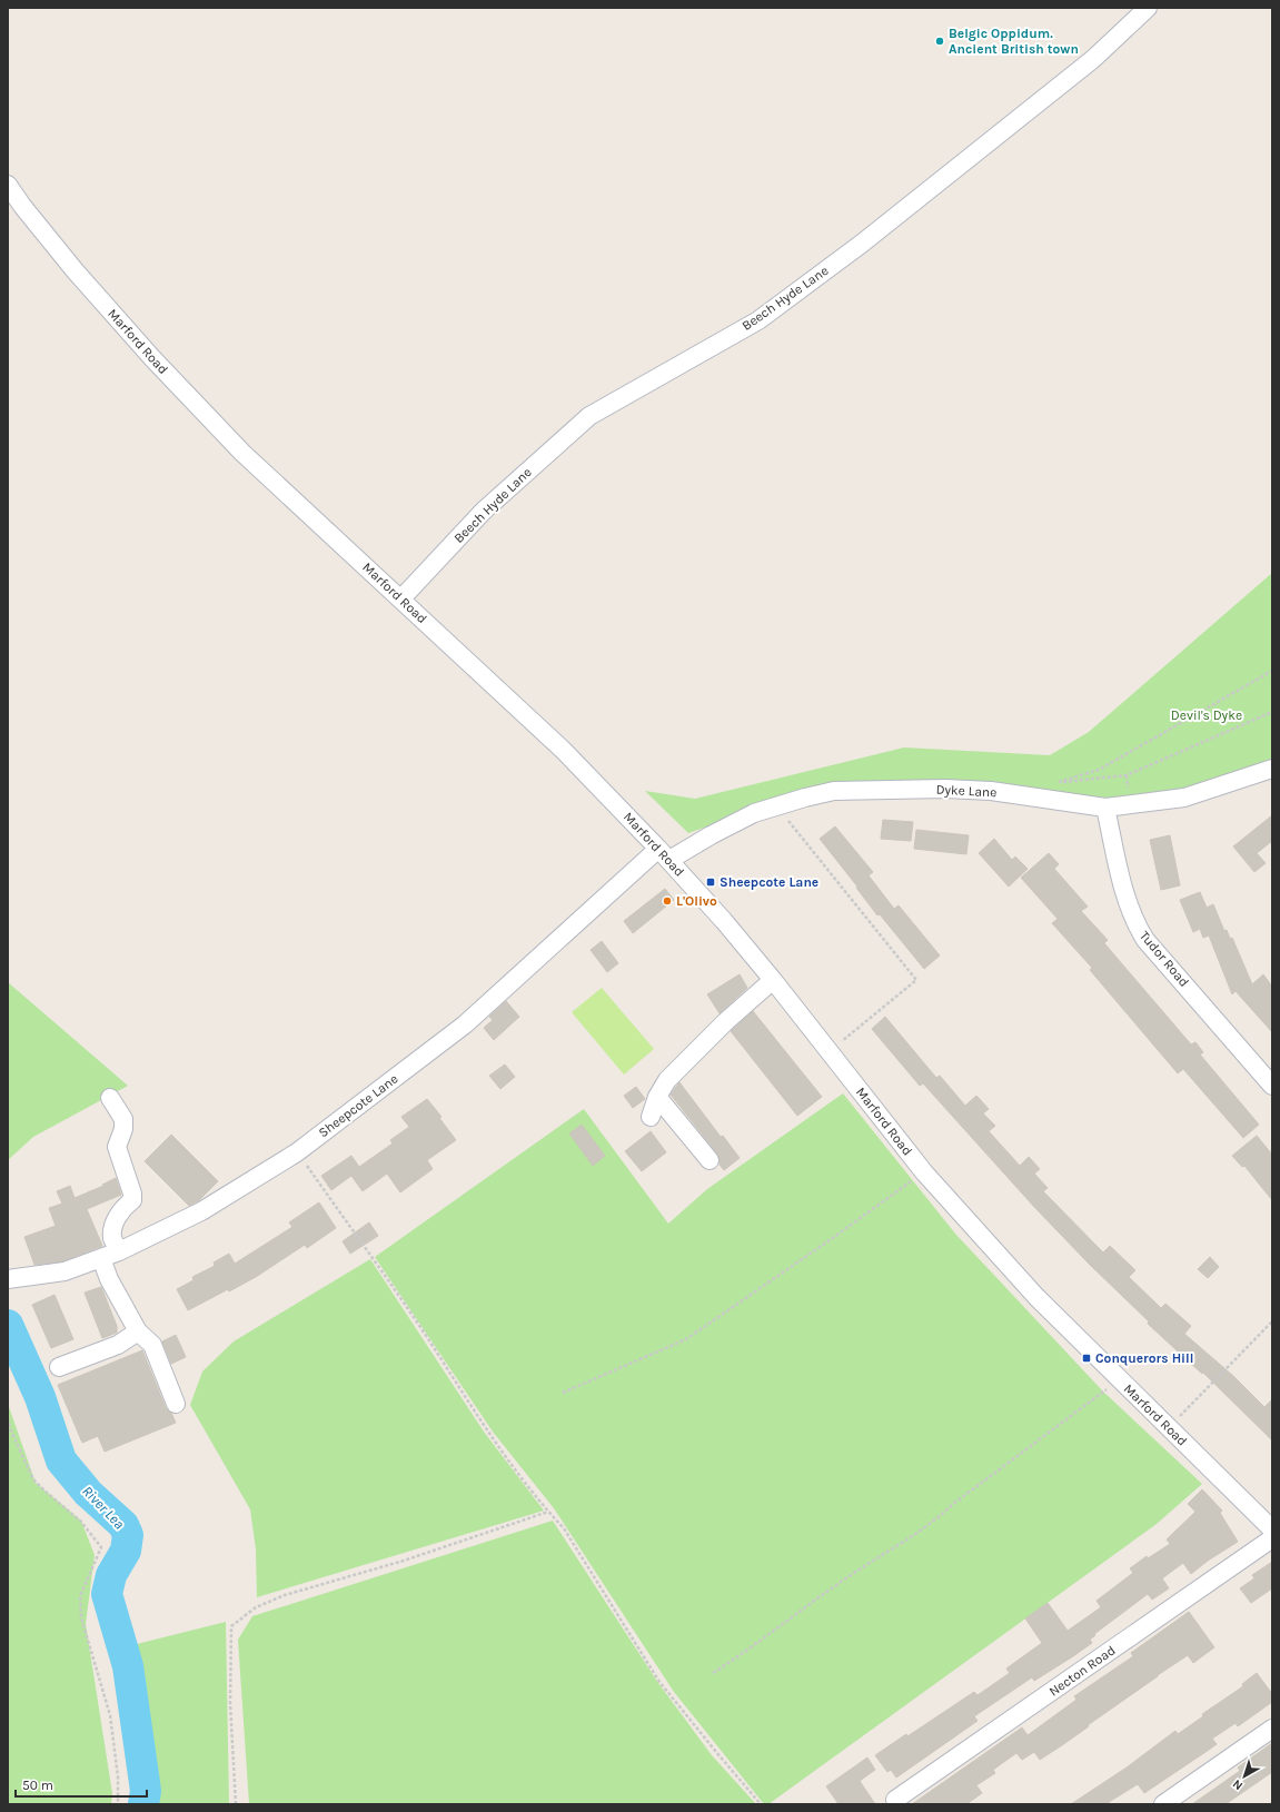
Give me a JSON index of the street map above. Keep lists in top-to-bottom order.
{
  "streets": {
    "street": [
      "Beech Hyde Lane",
      "Marford Road",
      "Dyke Lane",
      "Tudor Road",
      "Sheepcote Lane",
      "Necton Road"
    ]
  },
  "crossings": [
    ["Beech Hyde Lane", "Marford Road"],
    ["Marford Road", "Dyke Lane"],
    ["Marford Road", "Sheepcote Lane"],
    ["Dyke Lane", "Tudor Road"],
    ["Dyke Lane", "Sheepcote Lane"]
  ],
  "water": ["River Lea"],
  "parks": ["Devil's Dyke"],
  "places": {
    "other": ["Belgic Oppidum. Ancient British town", "L'Olivo"],
    "transit": ["Sheepcote Lane", "Conquerors Hill"]
  },
  "scale_bar": "50 m",
  "north": "bottom left"
}
